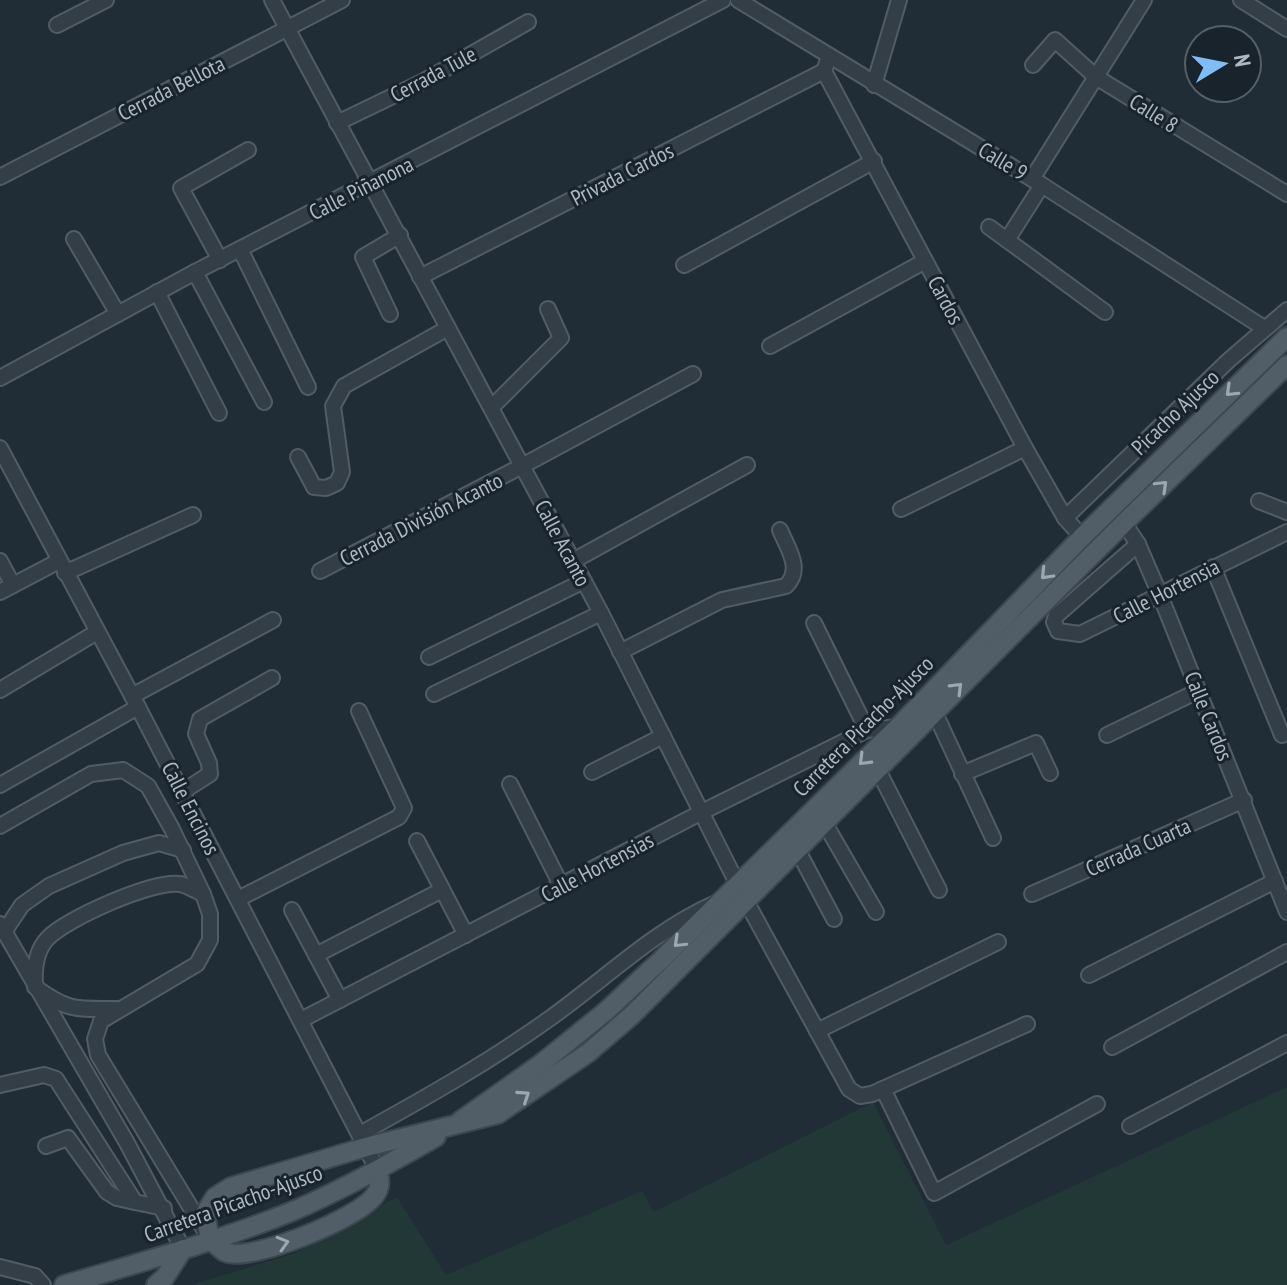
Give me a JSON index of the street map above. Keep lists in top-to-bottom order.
{
  "streets": {
    "main road": ["Carretera Picacho-Ajusco"],
    "street": [
      "Cerrada Tule",
      "Cerrada Bellota",
      "Calle 8",
      "Calle 9",
      "Privada Cardos",
      "Calle Piñanona",
      "Cardos",
      "Picacho Ajusco",
      "Cerrada División Acanto",
      "Calle Acanto",
      "Calle Hortensia",
      "Calle Cardos",
      "Calle Encinos",
      "Cerrada Cuarta",
      "Calle Hortensias"
    ]
  },
  "crossings": [
    ["Cerrada Tule", "Calle Acanto"],
    ["Cerrada Bellota", "Calle Acanto"],
    ["Calle 9", "Privada Cardos"],
    ["Calle 9", "Cardos"],
    ["Calle 9", "Picacho Ajusco"],
    ["Privada Cardos", "Cardos"],
    ["Privada Cardos", "Calle Acanto"],
    ["Calle Piñanona", "Calle Acanto"],
    ["Cardos", "Picacho Ajusco"],
    ["Cardos", "Carretera Picacho-Ajusco"],
    ["Cerrada División Acanto", "Calle Acanto"],
    ["Calle Acanto", "Carretera Picacho-Ajusco"],
    ["Calle Acanto", "Calle Hortensias"],
    ["Calle Hortensia", "Calle Cardos"],
    ["Calle Cardos", "Carretera Picacho-Ajusco"],
    ["Calle Cardos", "Cerrada Cuarta"],
    ["Carretera Picacho-Ajusco", "Calle Encinos"],
    ["Carretera Picacho-Ajusco", "Calle Hortensias"],
    ["Calle Encinos", "Calle Hortensias"]
  ],
  "north": "right"
}
